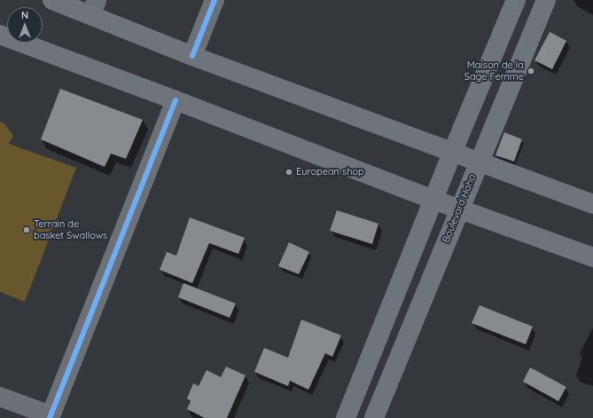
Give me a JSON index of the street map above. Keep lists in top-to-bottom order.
{
  "streets": {
    "main road": ["Boulevard Haho"]
  },
  "places": ["Maison de la Sage Femme", "European shop", "Terrain de basket Swallows"],
  "north": "top"
}
